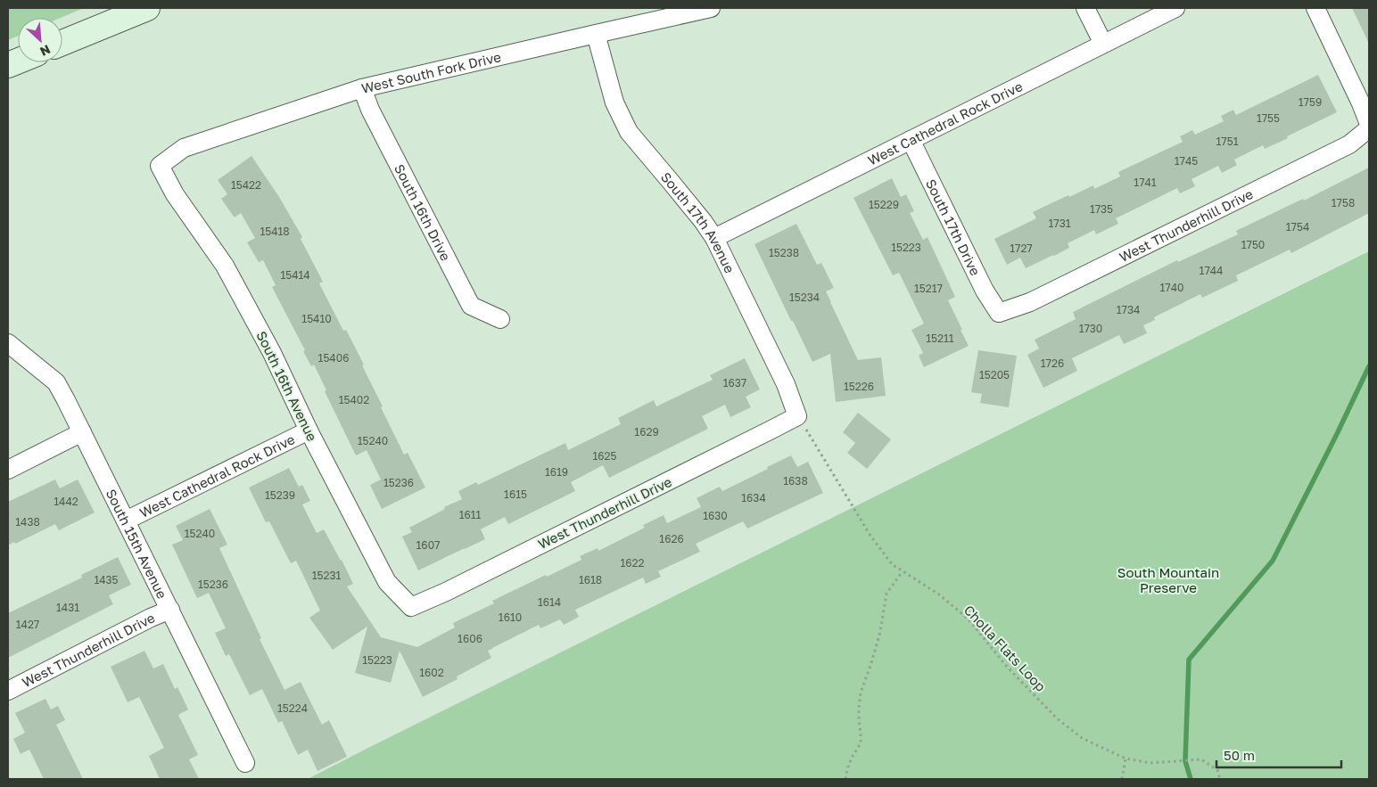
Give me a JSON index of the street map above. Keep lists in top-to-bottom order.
{
  "streets": {
    "street": [
      "West South Fork Drive",
      "West Cathedral Rock Drive",
      "South 16th Drive",
      "South 17th Avenue",
      "West Thunderhill Drive",
      "South 17th Drive",
      "South 16th Avenue",
      "South 15th Avenue"
    ],
    "path": ["Cholla Flats Loop"]
  },
  "crossings": [
    ["West South Fork Drive", "South 16th Drive"],
    ["West South Fork Drive", "South 17th Avenue"],
    ["West South Fork Drive", "South 16th Avenue"],
    ["West Cathedral Rock Drive", "South 17th Avenue"],
    ["West Cathedral Rock Drive", "South 17th Drive"],
    ["West Cathedral Rock Drive", "South 16th Avenue"],
    ["West Cathedral Rock Drive", "South 15th Avenue"],
    ["South 17th Avenue", "West Thunderhill Drive"],
    ["South 17th Avenue", "Cholla Flats Loop"],
    ["West Thunderhill Drive", "South 17th Drive"],
    ["West Thunderhill Drive", "South 16th Avenue"],
    ["West Thunderhill Drive", "South 15th Avenue"],
    ["West Thunderhill Drive", "Cholla Flats Loop"]
  ],
  "parks": ["South Mountain Preserve"],
  "house_numbers": [
    "1759",
    "1755",
    "1751",
    "1745",
    "1741",
    "15422",
    "1758",
    "15229",
    "1735",
    "1731",
    "1754",
    "15418",
    "1750",
    "15223",
    "1727",
    "15238",
    "1744",
    "15414",
    "1740",
    "15217",
    "15234",
    "1734",
    "15410",
    "1730",
    "15211",
    "15406",
    "1726",
    "15205",
    "1637",
    "15226",
    "15402",
    "1629",
    "15240",
    "1625",
    "1619",
    "1638",
    "15236",
    "1615",
    "15239",
    "1634",
    "1442",
    "1611",
    "1630",
    "1438",
    "15240",
    "1626",
    "1607",
    "1622",
    "15231",
    "1435",
    "1618",
    "15236",
    "1614",
    "1431",
    "1610",
    "1427",
    "1606",
    "15223",
    "1602",
    "15224"
  ],
  "scale_bar": "50 m",
  "north": "bottom right"
}
